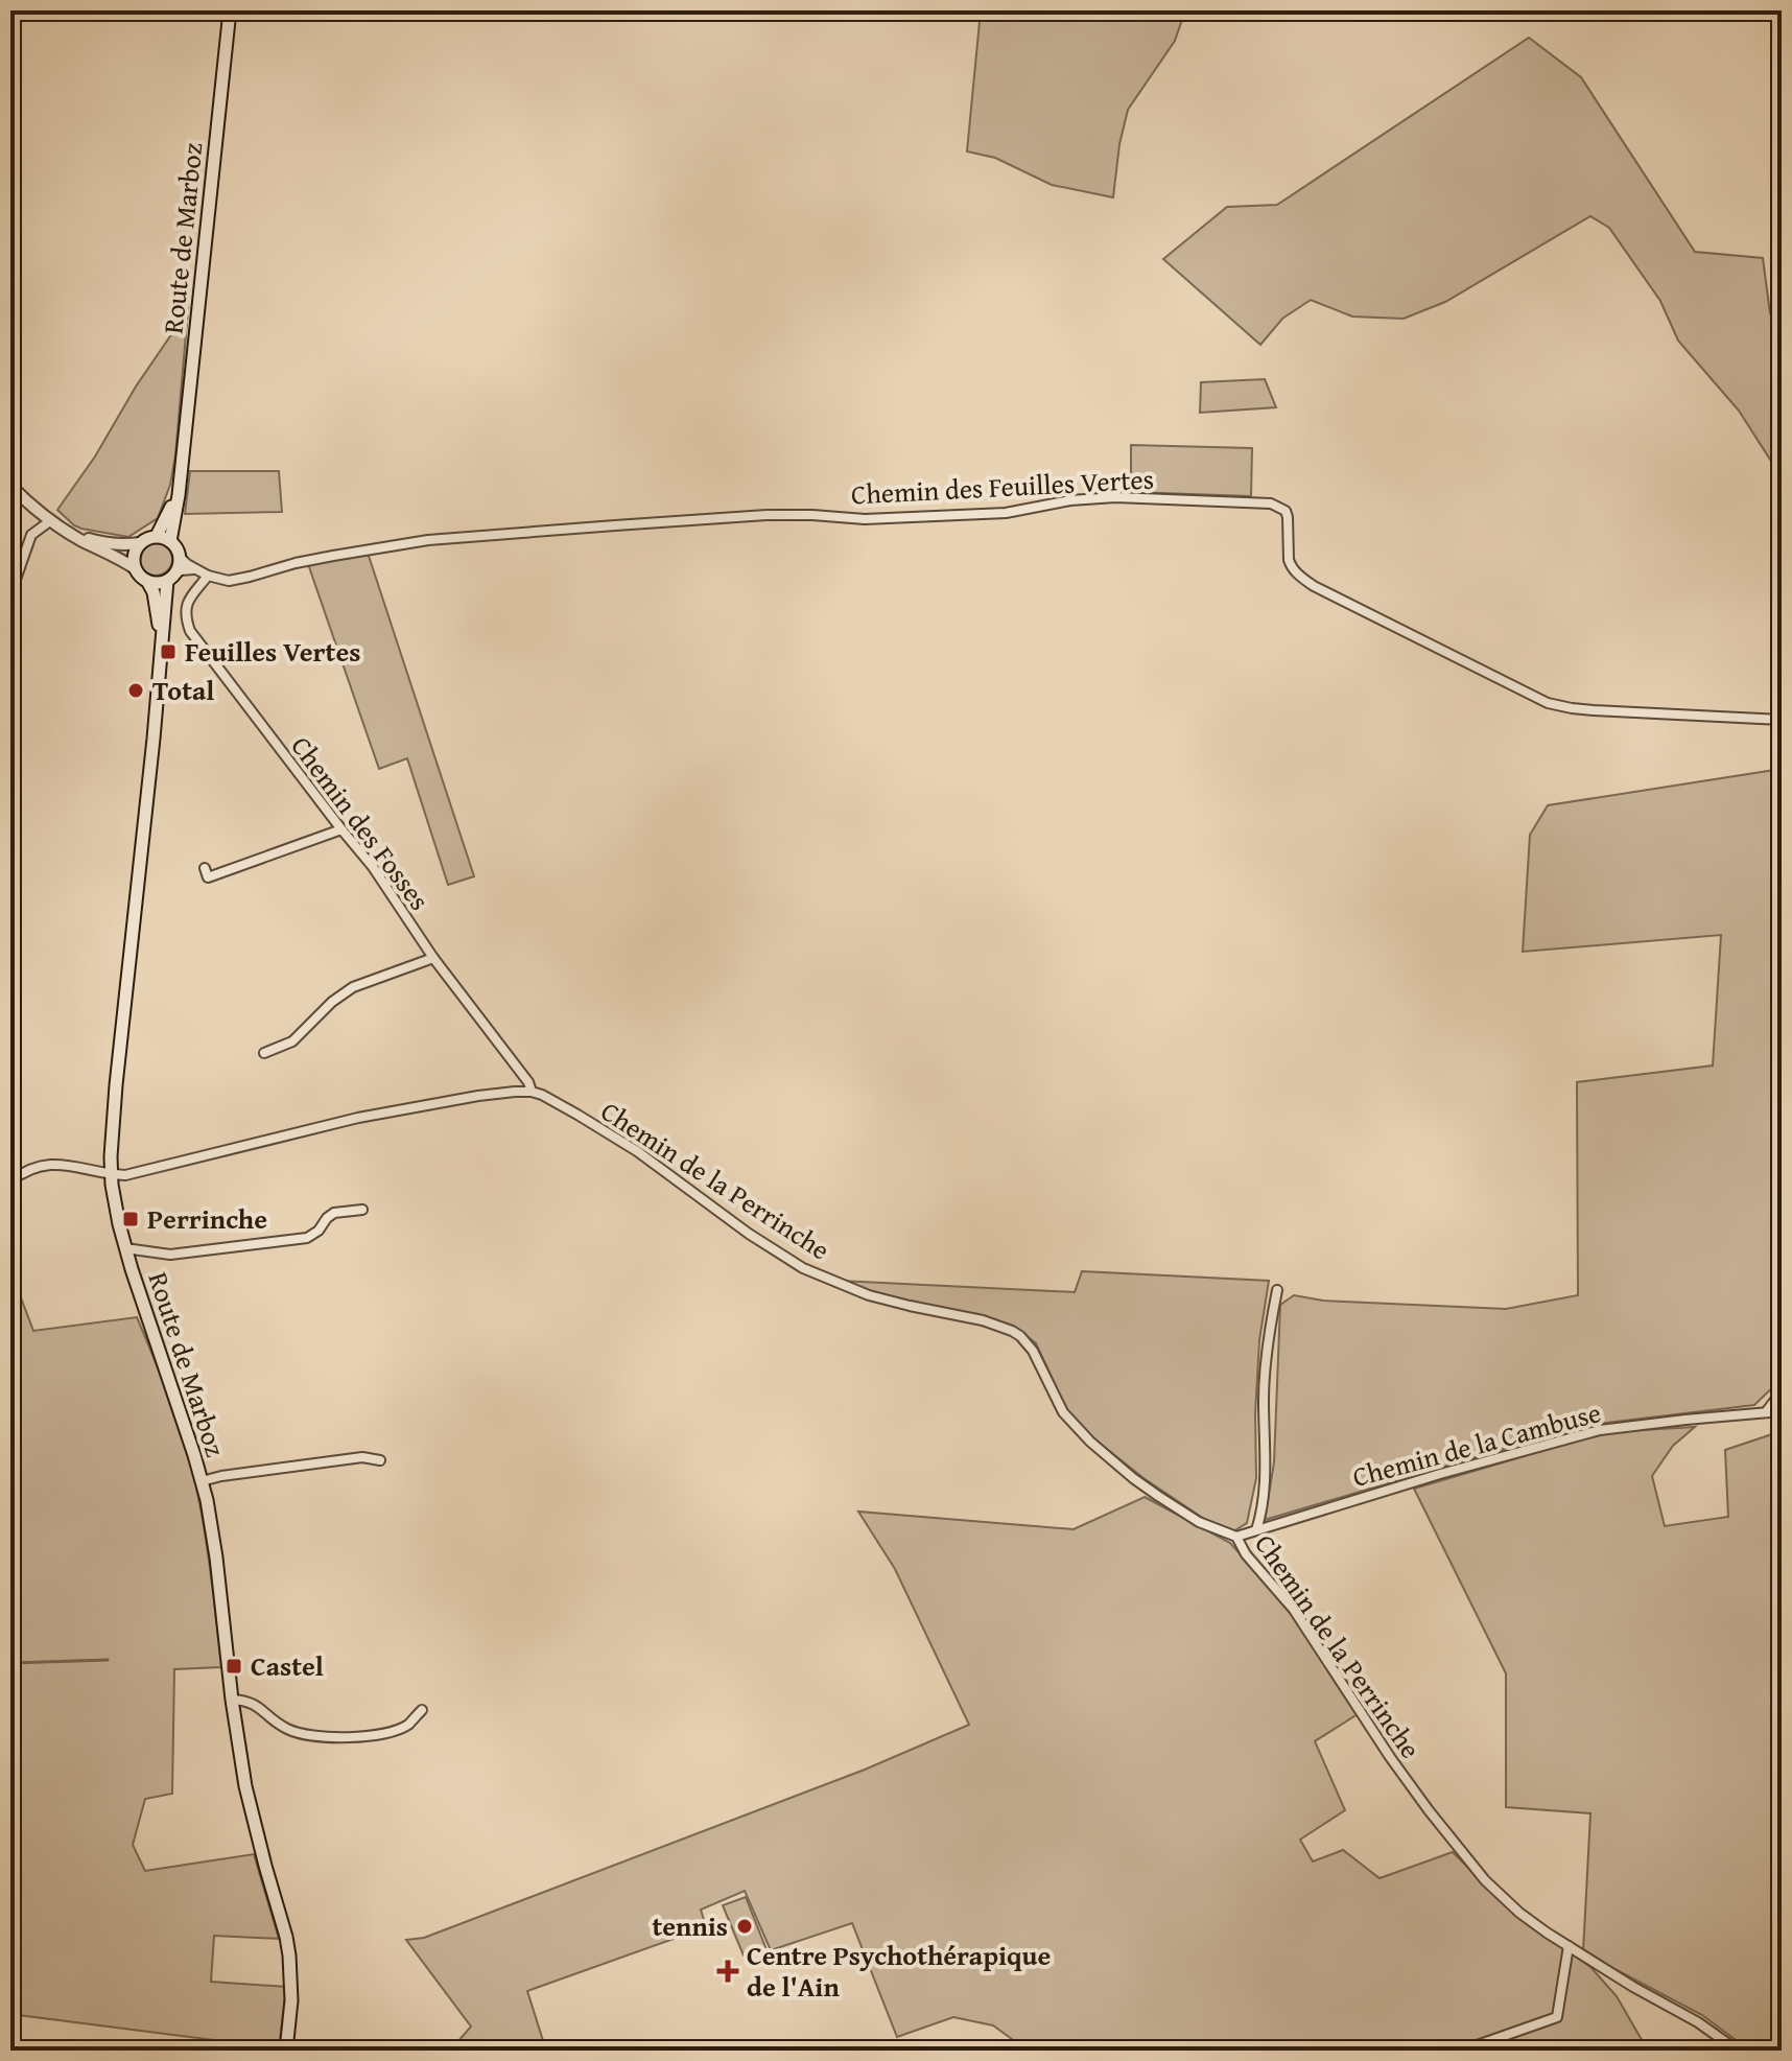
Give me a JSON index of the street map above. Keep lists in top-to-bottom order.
{
  "streets": {
    "main road": ["Route de Marboz"],
    "street": [
      "Chemin des Feuilles Vertes",
      "Chemin des Fosses",
      "Chemin de la Perrinche",
      "Chemin de la Cambuse"
    ]
  },
  "crossings": [
    ["Chemin des Feuilles Vertes", "Chemin des Fosses"],
    ["Chemin des Fosses", "Chemin de la Perrinche"],
    ["Chemin de la Perrinche", "Chemin de la Cambuse"]
  ],
  "places": {
    "transit": ["Feuilles Vertes", "Perrinche", "Castel"],
    "other": ["Total", "tennis"],
    "health": ["Centre Psychothérapique de l'Ain"]
  }
}
